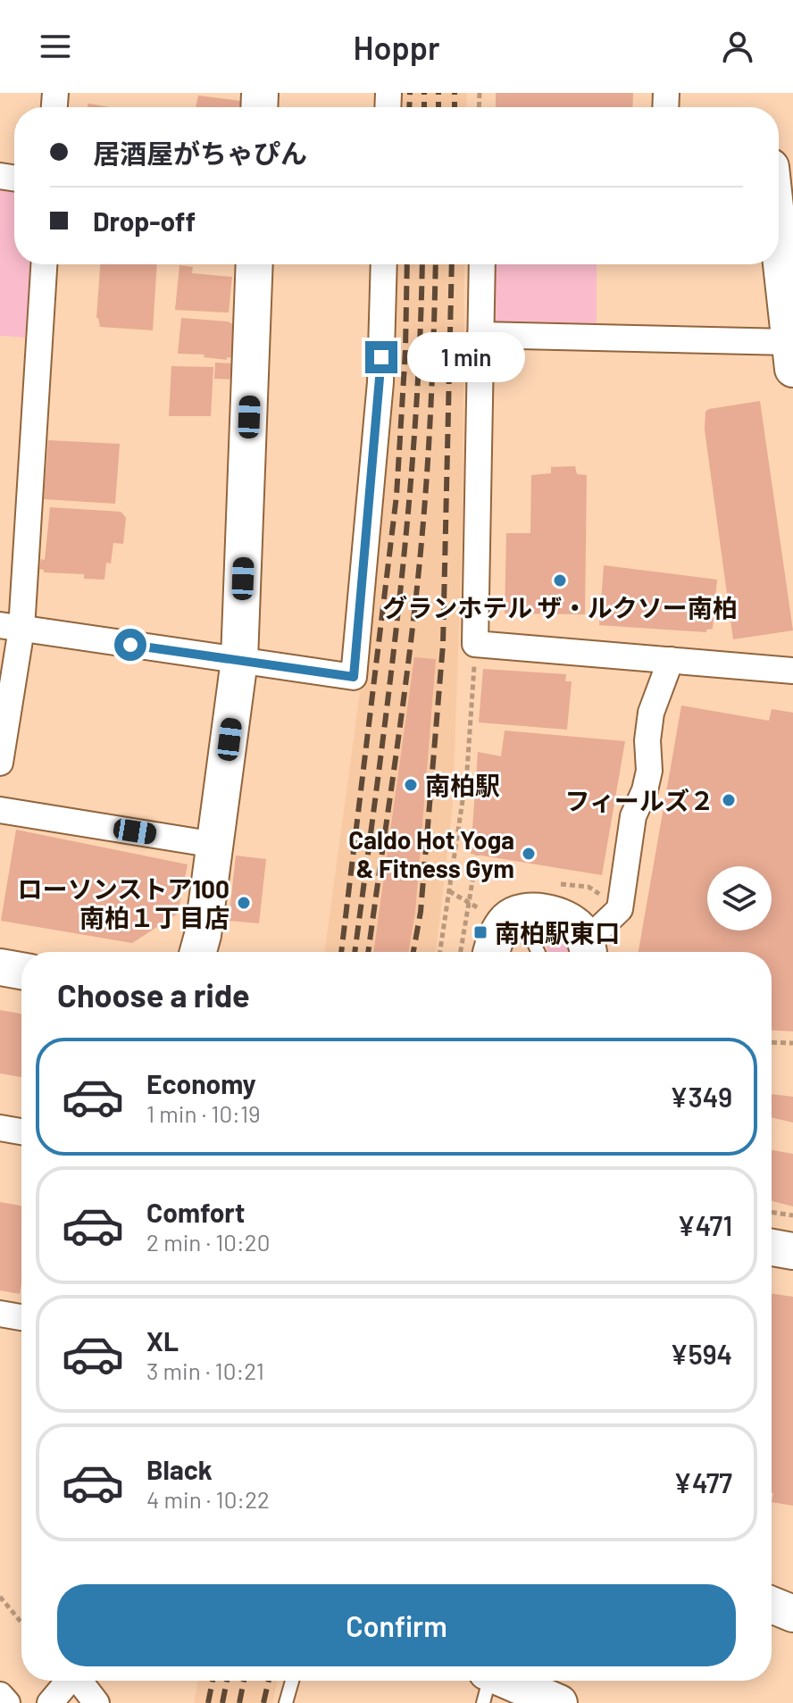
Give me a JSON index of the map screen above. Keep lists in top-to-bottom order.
{
  "places": {
    "other": [
      "グランホテル ザ・ルクソー南柏",
      "南柏駅",
      "フィールズ２",
      "Caldo Hot Yoga & Fitness Gym",
      "ローソンストア100 南柏１丁目店"
    ],
    "transit": ["南柏駅東口"]
  },
  "page": {
    "header": "Hoppr",
    "banner": ["居酒屋がちゃぴん", "Drop-off"],
    "bubble": "1 min",
    "heading": "Choose a ride",
    "list": [
      {
        "name": "Economy",
        "note": "1 min · 10:19",
        "value": "¥349"
      },
      {
        "name": "Comfort",
        "note": "2 min · 10:20",
        "value": "¥471"
      },
      {
        "name": "XL",
        "note": "3 min · 10:21",
        "value": "¥594"
      },
      {
        "name": "Black",
        "note": "4 min · 10:22",
        "value": "¥477"
      }
    ],
    "buttons": "Confirm"
  }
}
